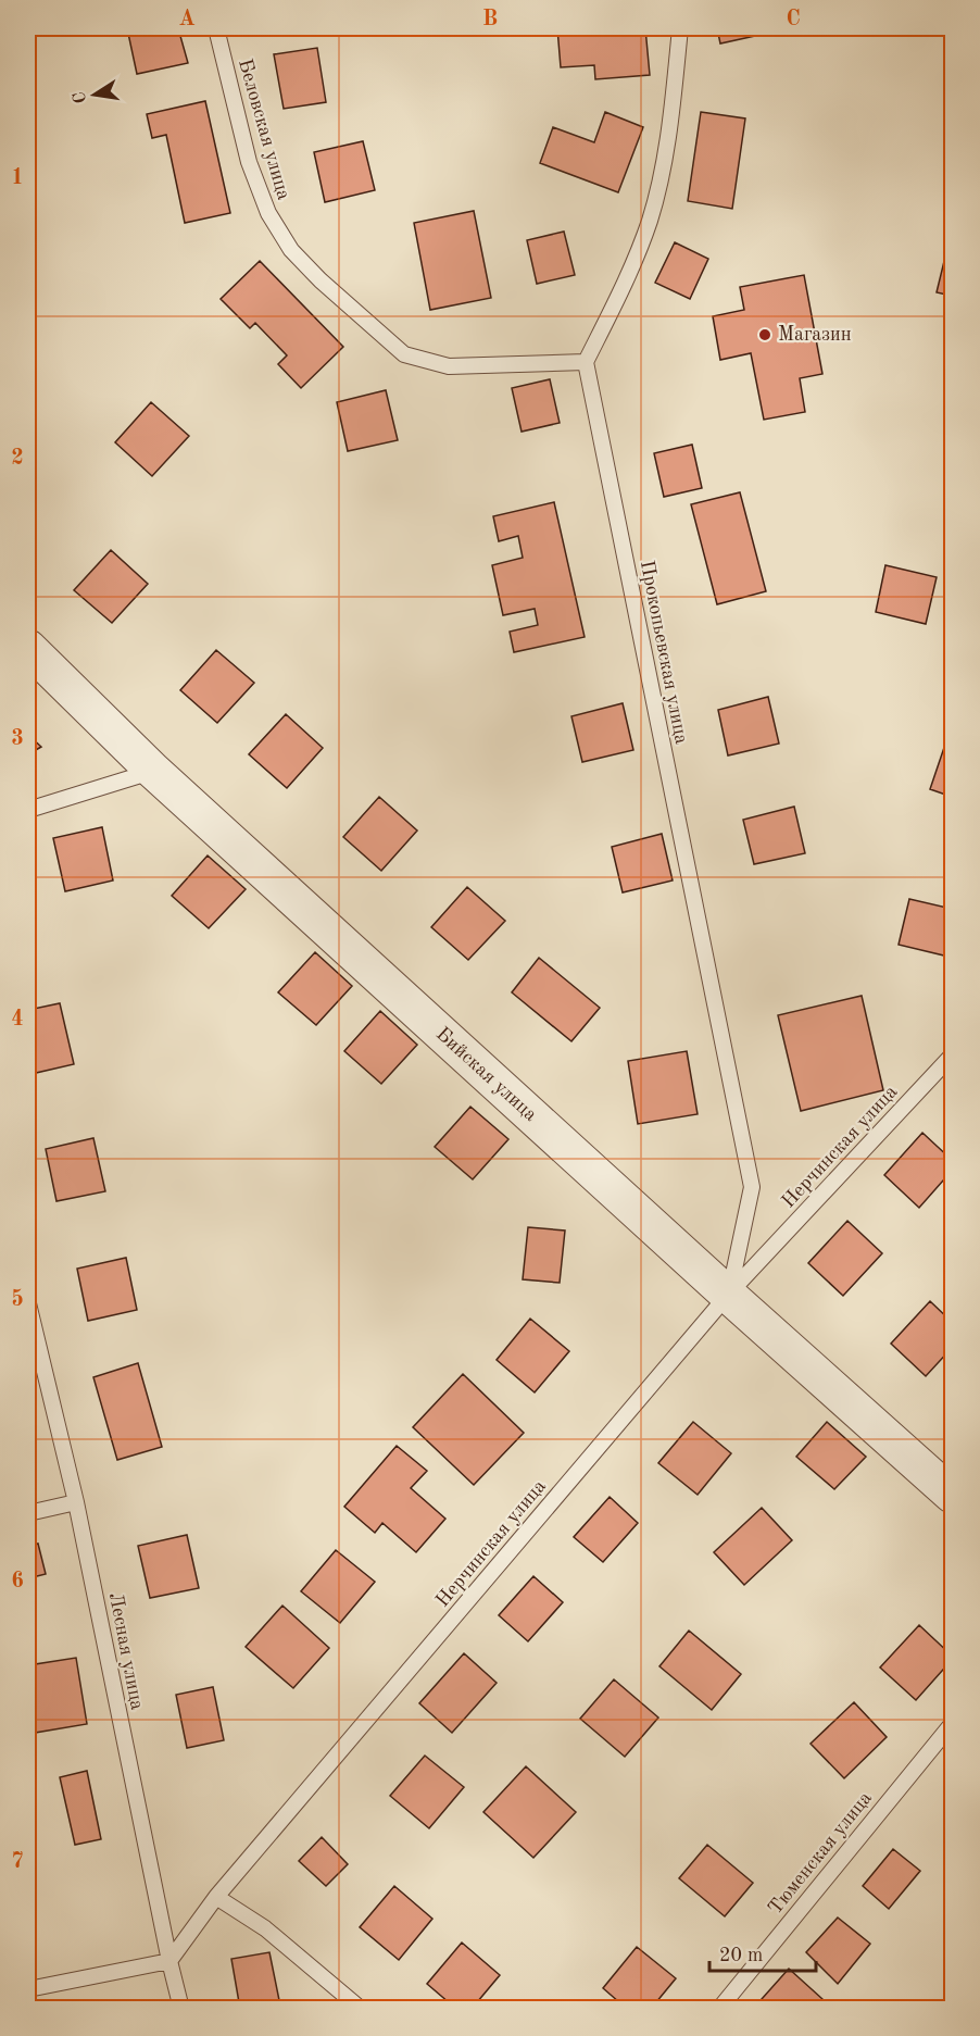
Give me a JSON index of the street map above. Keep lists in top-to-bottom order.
{
  "streets": {
    "street": ["Бийская улица"],
    "lane": [
      "Беловская улица",
      "Прокопьевская улица",
      "Нерчинская улица",
      "Лесная улица",
      "Тюменская улица"
    ]
  },
  "crossings": [
    ["Беловская улица", "Прокопьевская улица"],
    ["Прокопьевская улица", "Бийская улица"],
    ["Прокопьевская улица", "Нерчинская улица"],
    ["Бийская улица", "Нерчинская улица"],
    ["Нерчинская улица", "Лесная улица"]
  ],
  "places": ["Магазин"],
  "scale_bar": "20 m",
  "north": "left",
  "grid": {
    "columns": ["A", "B", "C"],
    "rows": [
      "1",
      "2",
      "3",
      "4",
      "5",
      "6",
      "7"
    ]
  }
}
